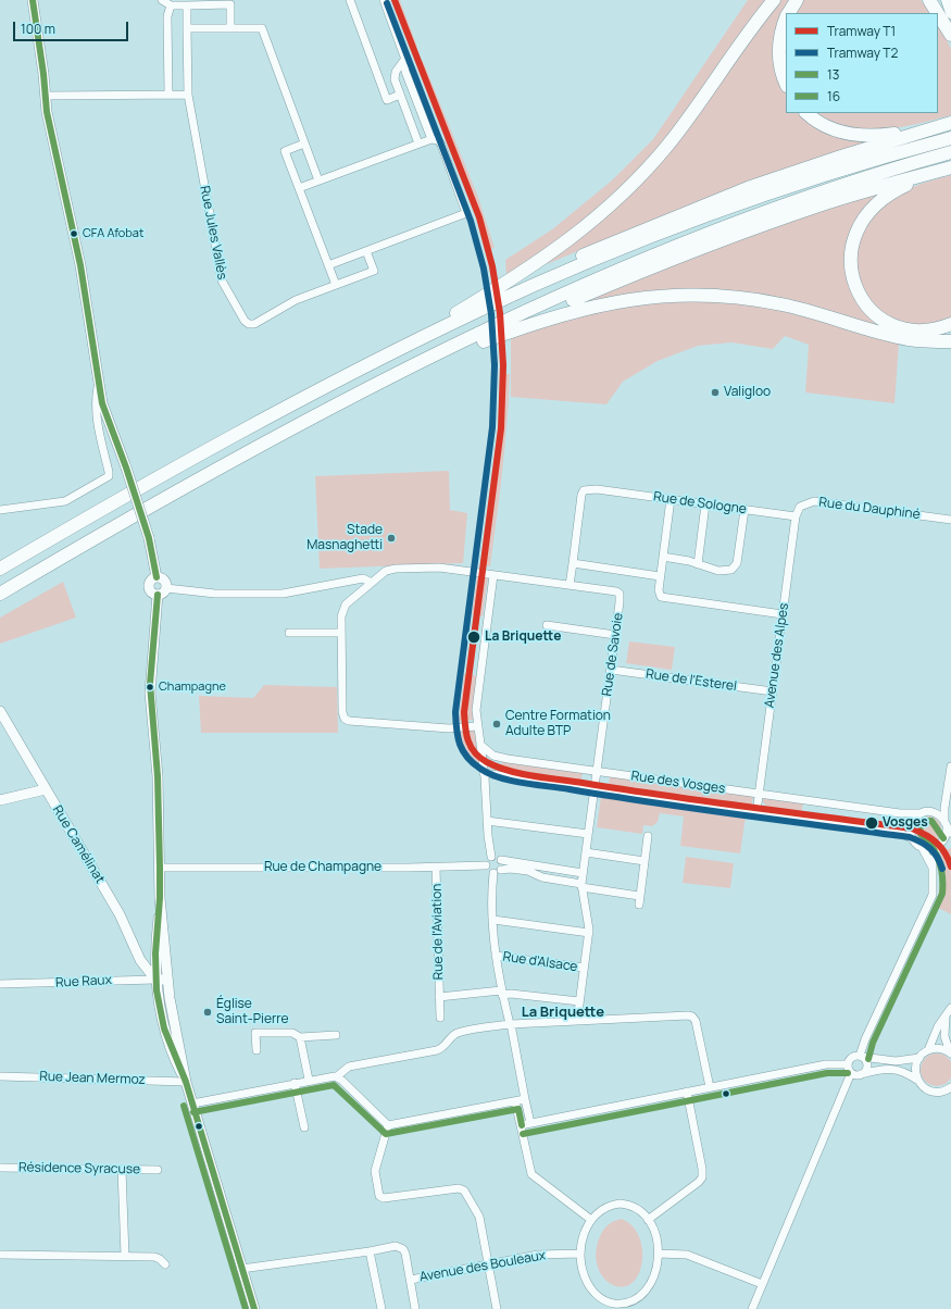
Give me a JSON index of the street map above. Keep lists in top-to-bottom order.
{
  "streets": {
    "street": [
      "Rue Jules Vallès",
      "Rue de Sologne",
      "Rue du Dauphiné",
      "Rue de Savoie",
      "Avenue des Alpes",
      "Rue de l'Esterel",
      "Rue des Vosges",
      "Rue Camélinat",
      "Rue de Champagne",
      "Rue de l'Aviation",
      "Rue d'Alsace",
      "Rue Raux",
      "Rue Jean Mermoz",
      "Résidence Syracuse",
      "Avenue des Bouleaux"
    ]
  },
  "crossings": [
    ["Rue de Sologne", "Rue du Dauphiné"],
    ["Rue de Sologne", "Rue de Savoie"],
    ["Rue de Sologne", "Avenue des Alpes"],
    ["Rue du Dauphiné", "Avenue des Alpes"],
    ["Rue de Savoie", "Rue de l'Esterel"],
    ["Rue de Savoie", "Rue des Vosges"],
    ["Rue de Savoie", "Rue de l'Aviation"],
    ["Rue de Savoie", "Rue d'Alsace"],
    ["Avenue des Alpes", "Rue de l'Esterel"],
    ["Avenue des Alpes", "Rue des Vosges"],
    ["Rue Camélinat", "Rue Raux"],
    ["Rue de Champagne", "Rue de l'Aviation"]
  ],
  "districts": ["La Briquette"],
  "places": [
    "CFA Afobat",
    "Valigloo",
    "Stade Masnaghetti",
    "La Briquette",
    "Champagne",
    "Centre Formation Adulte BTP",
    "Vosges",
    "Église Saint-Pierre"
  ],
  "lines": [
    "tram line T1",
    "transit line 13",
    "tram line T2",
    "transit line 16"
  ],
  "legend": [
    "Tramway T1",
    "Tramway T2",
    "13",
    "16"
  ],
  "scale_bar": "100 m"
}
